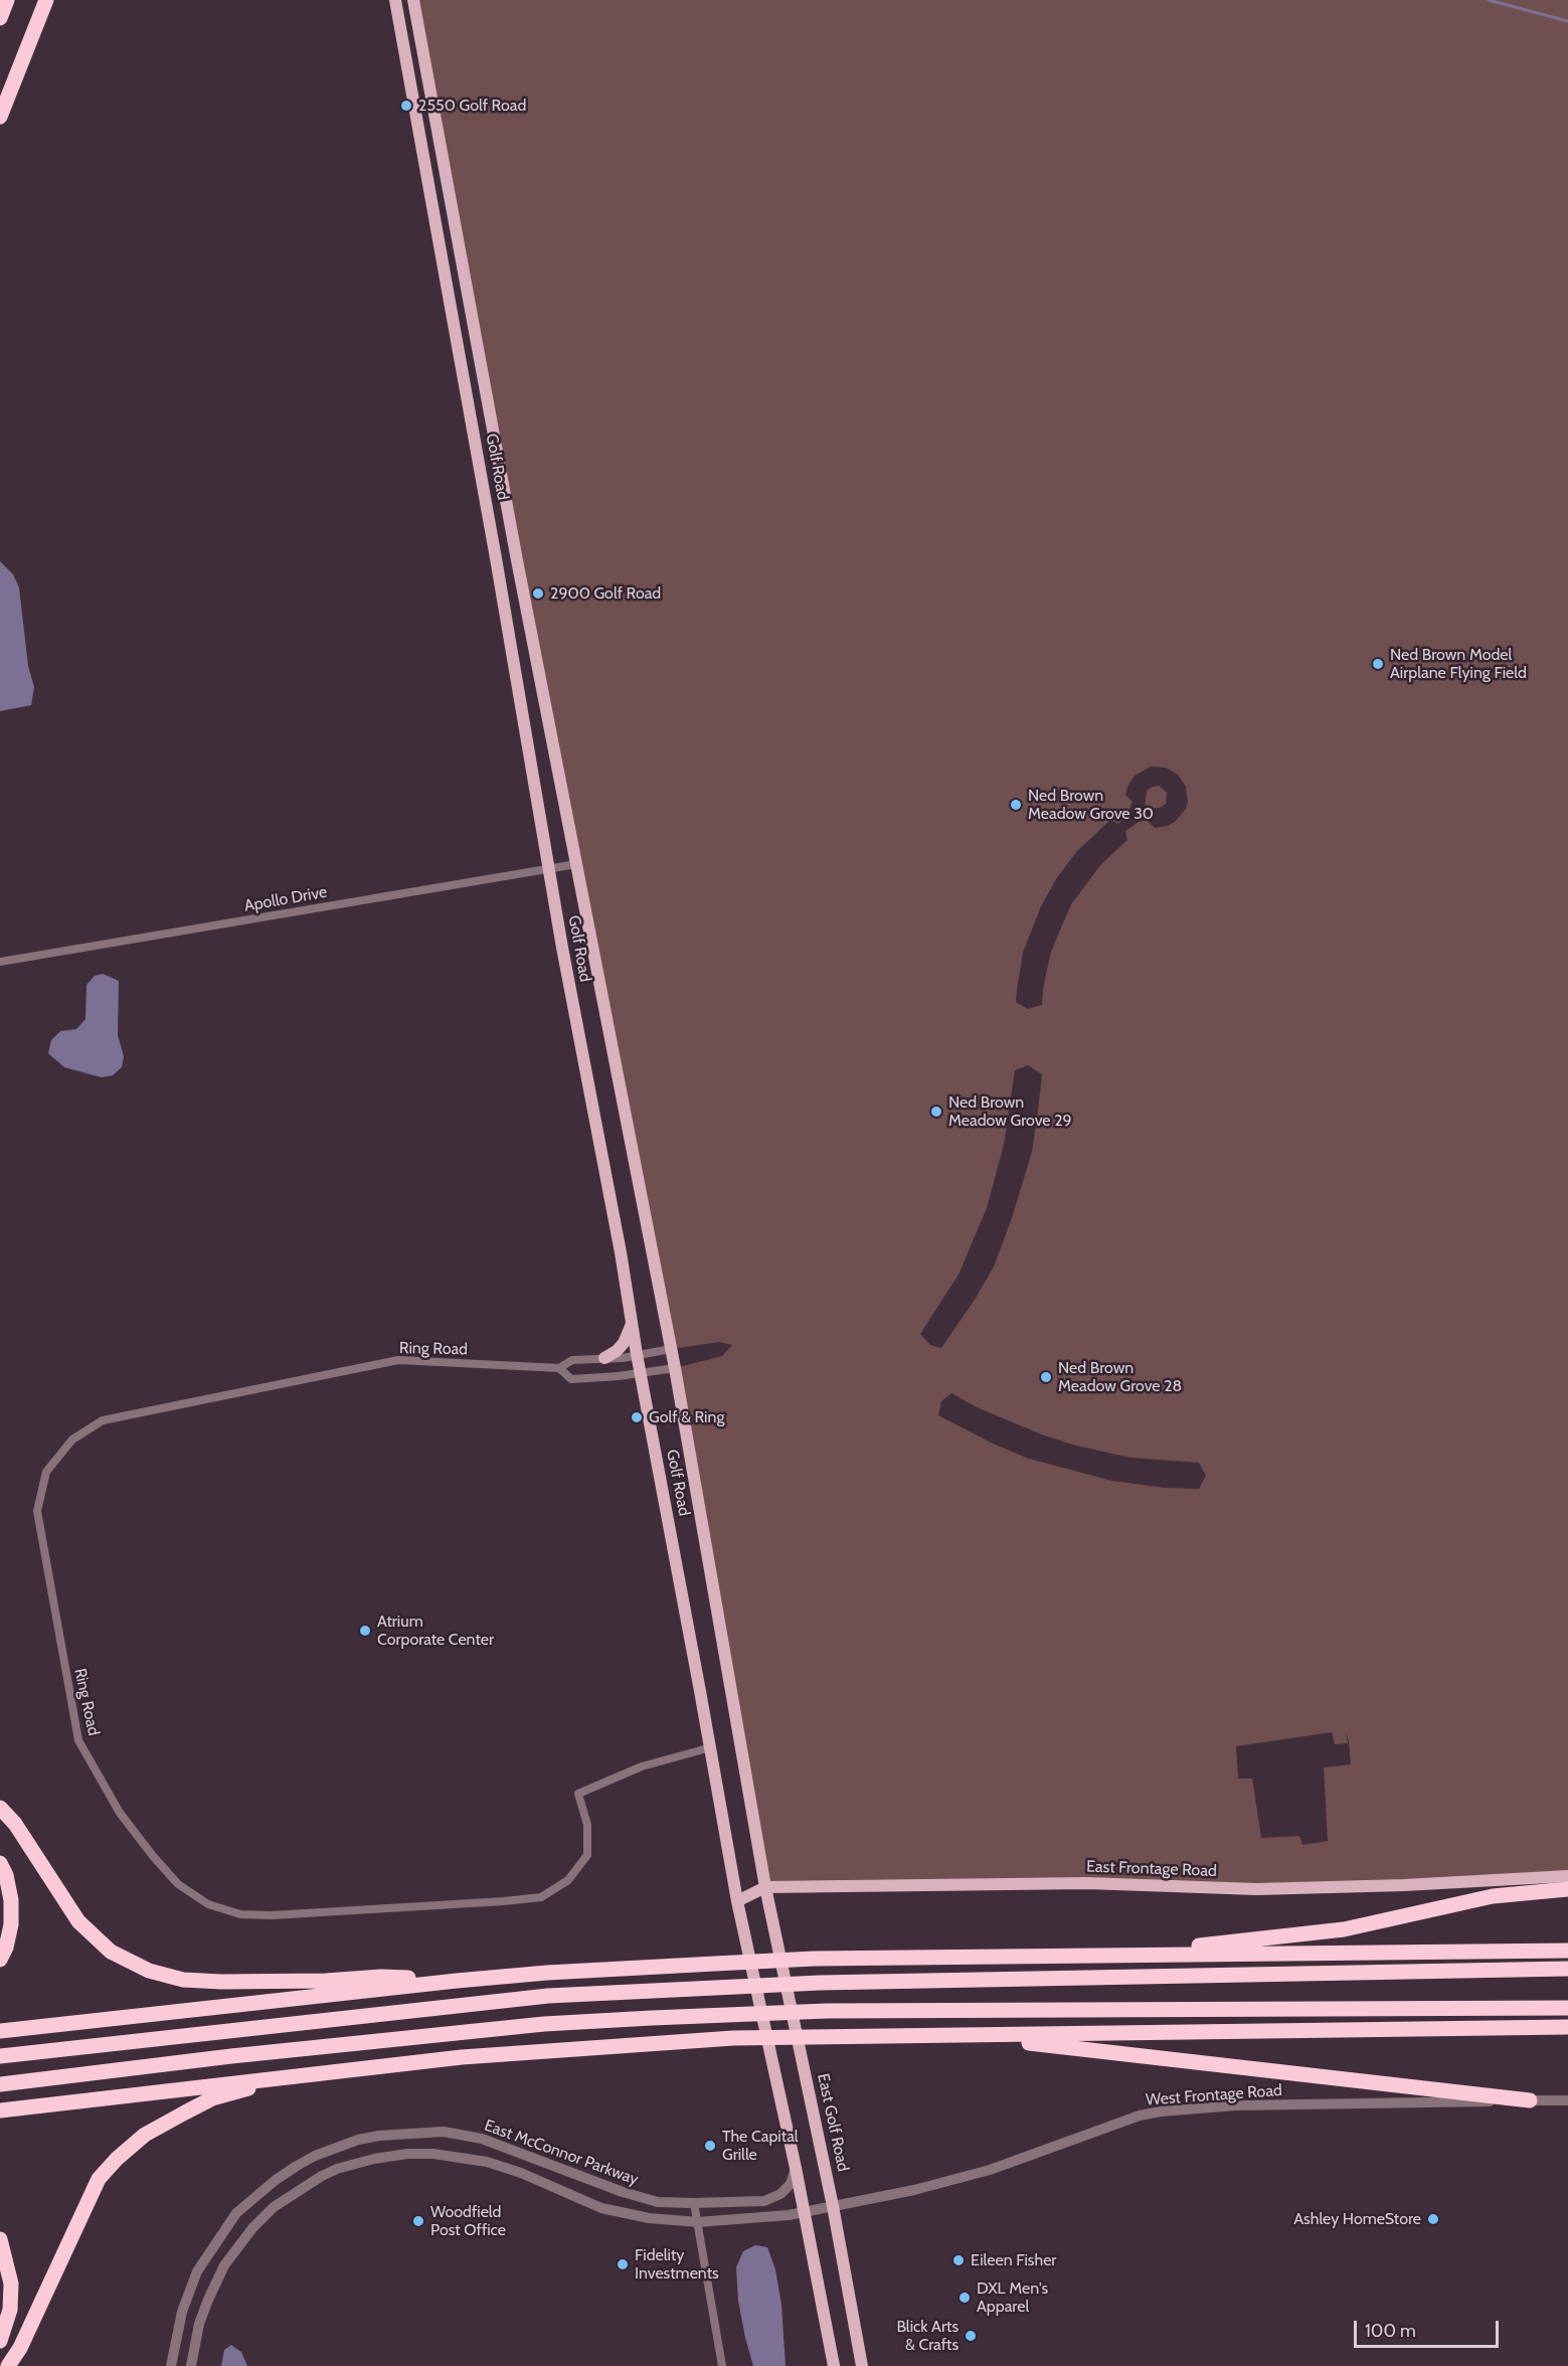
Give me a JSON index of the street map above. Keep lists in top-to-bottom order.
{
  "streets": {
    "main road": ["Golf Road", "East Frontage Road", "East Golf Road"],
    "street": [
      "Apollo Drive",
      "Ring Road",
      "West Frontage Road",
      "East McConnor Parkway"
    ]
  },
  "crossings": [
    ["Golf Road", "Apollo Drive"],
    ["Golf Road", "Ring Road"],
    ["Golf Road", "East Frontage Road"],
    ["Golf Road", "East Golf Road"],
    ["East Frontage Road", "East Golf Road"],
    ["West Frontage Road", "East Golf Road"],
    ["West Frontage Road", "East McConnor Parkway"]
  ],
  "places": [
    "2550 Golf Road",
    "2900 Golf Road",
    "Ned Brown Model Airplane Flying Field",
    "Ned Brown Meadow Grove 30",
    "Ned Brown Meadow Grove 29",
    "Ned Brown Meadow Grove 28",
    "Golf & Ring",
    "Atrium Corporate Center",
    "The Capital Grille",
    "Ashley HomeStore",
    "Woodfield Post Office",
    "Eileen Fisher",
    "Fidelity Investments",
    "DXL Men's Apparel",
    "Blick Arts & Crafts"
  ],
  "scale_bar": "100 m"
}
